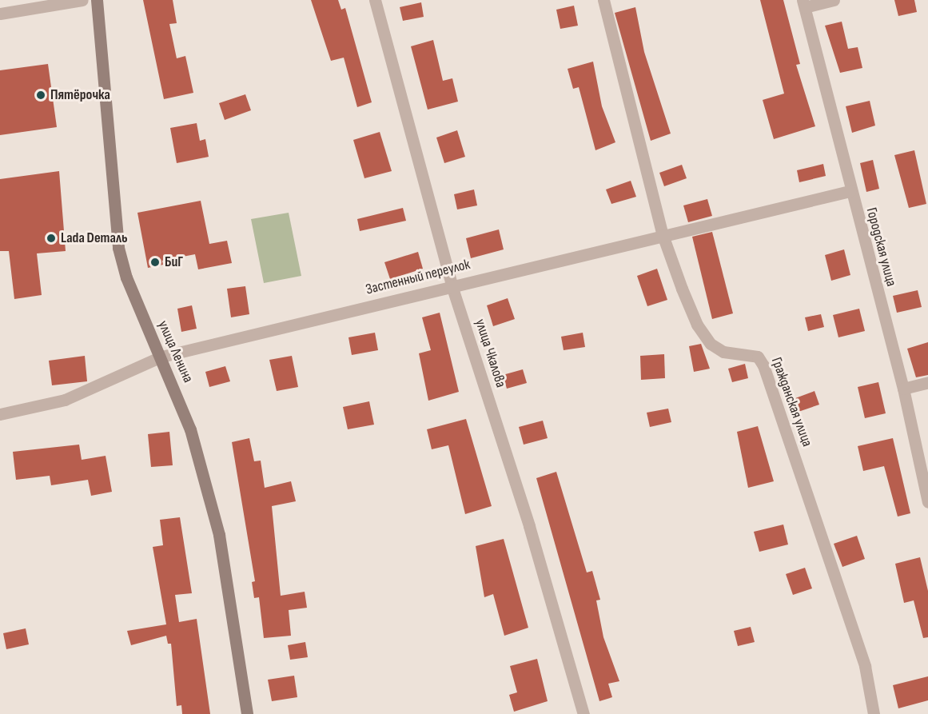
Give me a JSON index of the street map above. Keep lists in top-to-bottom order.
{
  "streets": {
    "main road": ["улица Ленина"],
    "street": [
      "Городская улица",
      "Застенный переулок",
      "улица Чкалова",
      "Гражданская улица"
    ]
  },
  "crossings": [
    ["Городская улица", "Застенный переулок"],
    ["Застенный переулок", "улица Ленина"],
    ["Застенный переулок", "улица Чкалова"],
    ["Застенный переулок", "Гражданская улица"]
  ],
  "places": ["Пятёрочка", "Lada Dеталь", "БиГ"]
}
